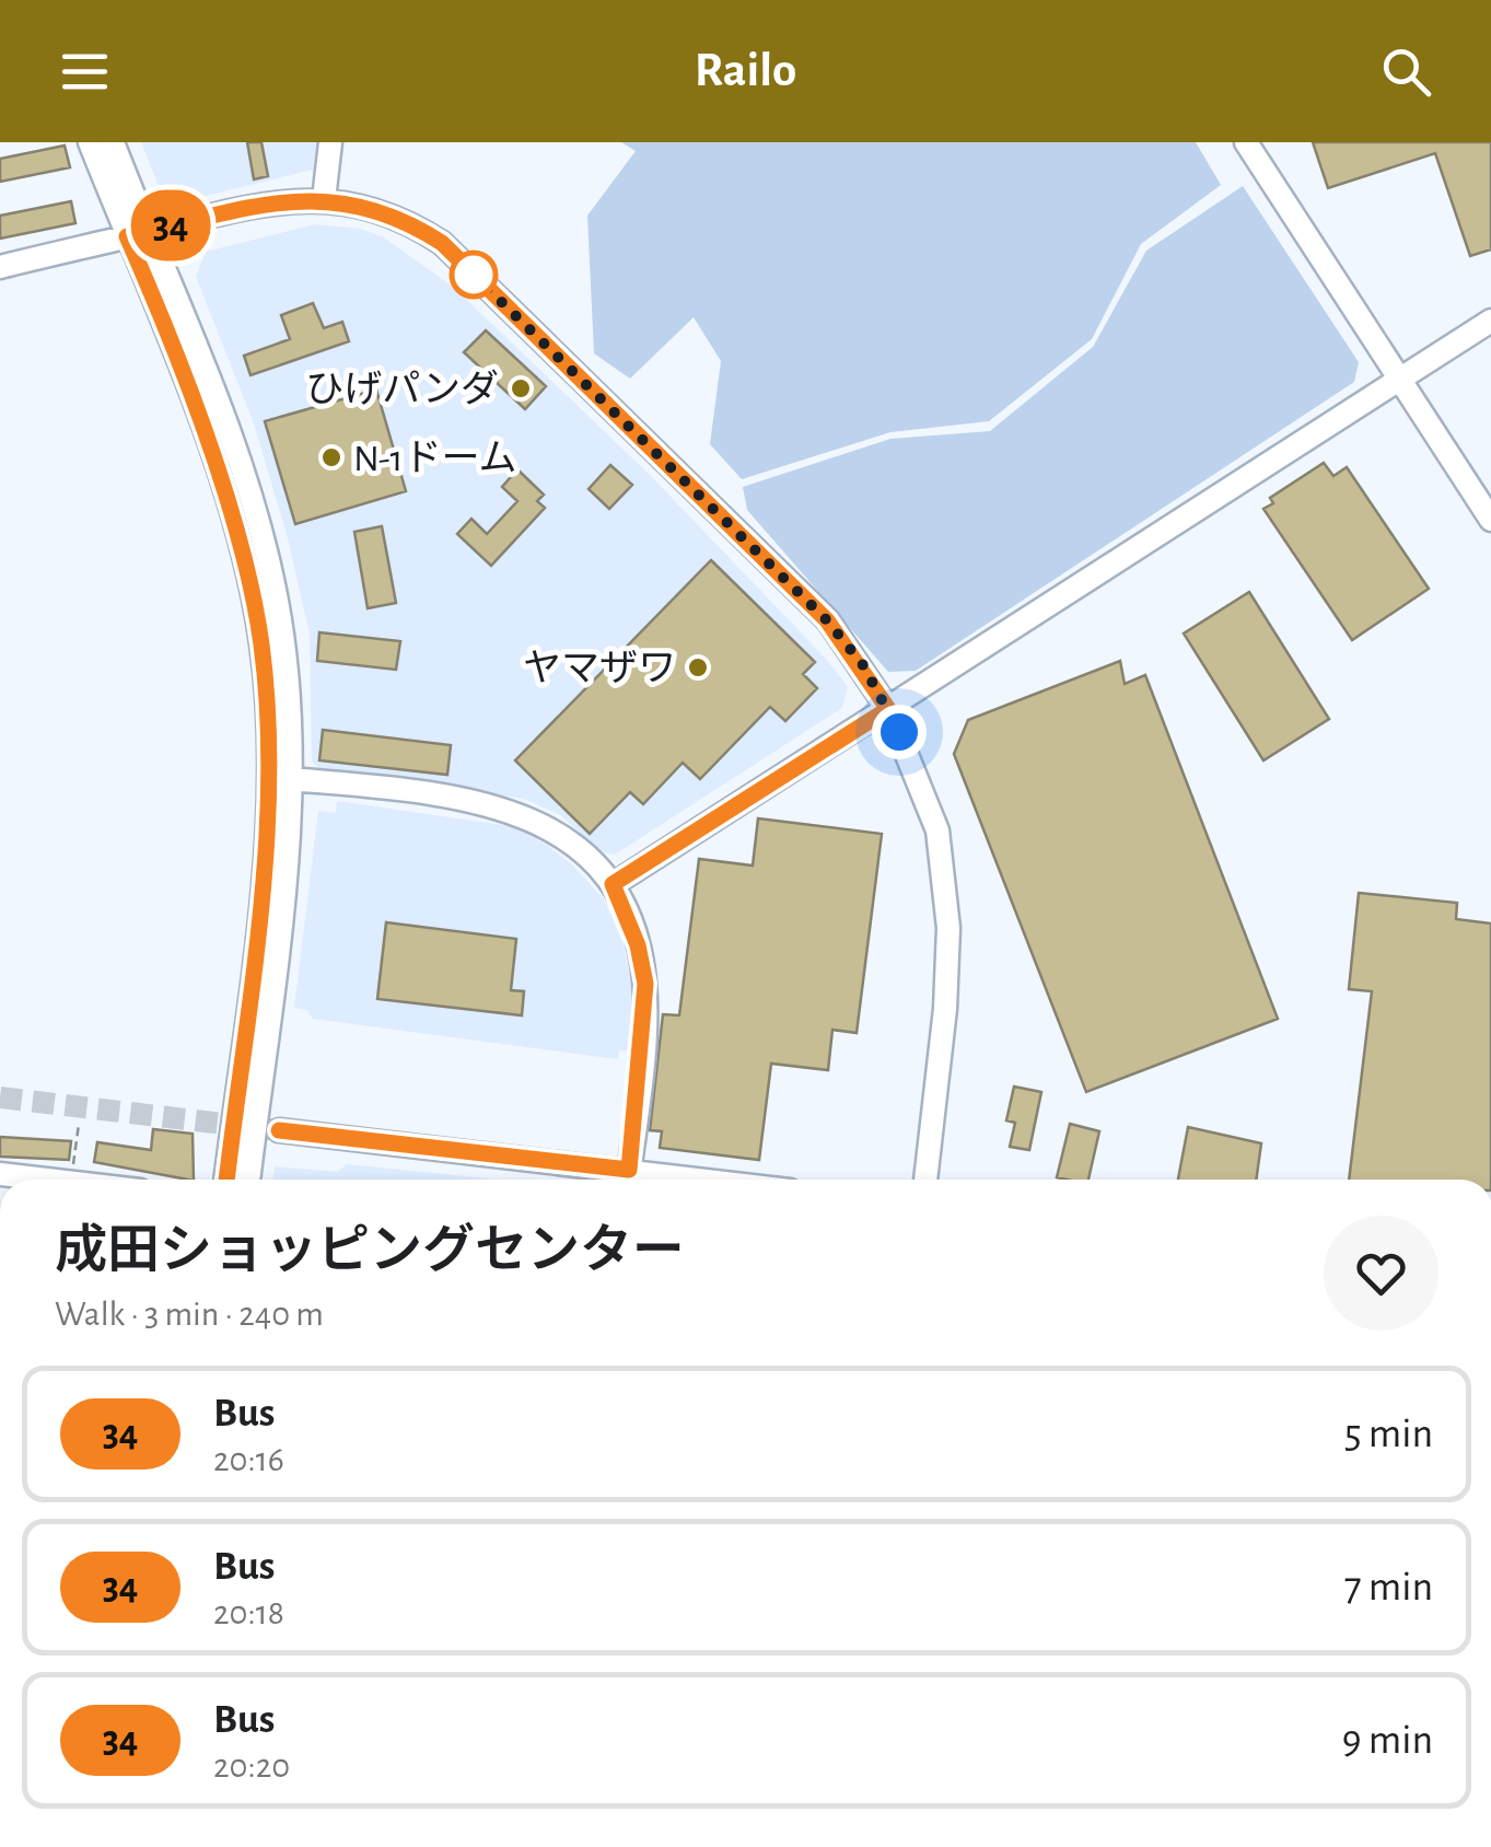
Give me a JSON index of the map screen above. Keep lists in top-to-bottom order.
{
  "places": ["ひげパンダ", "N-1ドーム", "ヤマザワ"],
  "lines": ["bus line 34"],
  "page": {
    "header": "Railo",
    "on_map": "34",
    "heading": ["成田ショッピングセンター", "Walk · 3 min · 240 m"],
    "list": [
      {
        "mark": "34",
        "name": "Bus",
        "note": "20:16",
        "value": "5 min"
      },
      {
        "mark": "34",
        "name": "Bus",
        "note": "20:18",
        "value": "7 min"
      },
      {
        "mark": "34",
        "name": "Bus",
        "note": "20:20",
        "value": "9 min"
      }
    ]
  }
}
